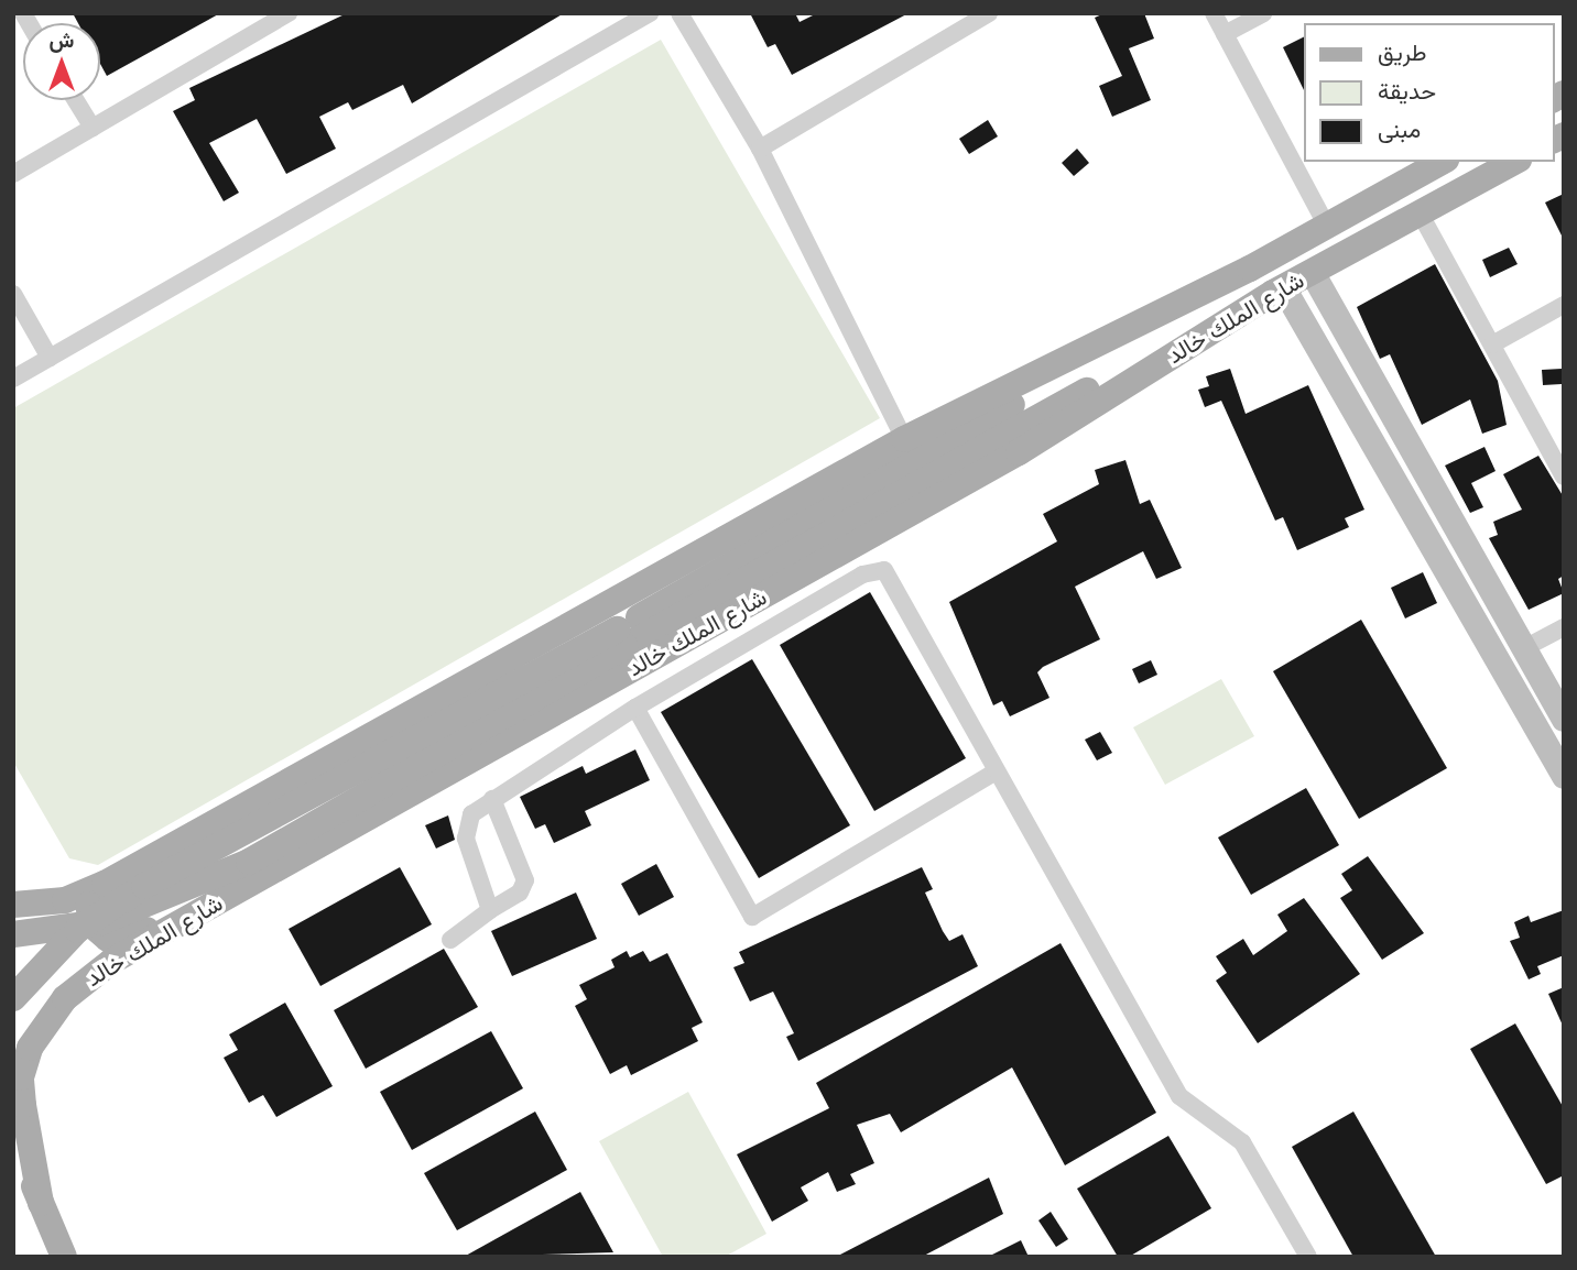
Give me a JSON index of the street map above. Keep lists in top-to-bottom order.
{
  "streets": {
    "main road": ["شارع الملك خالد"]
  },
  "legend": ["طريق", "حديقة", "مبنى"],
  "north": "top"
}
